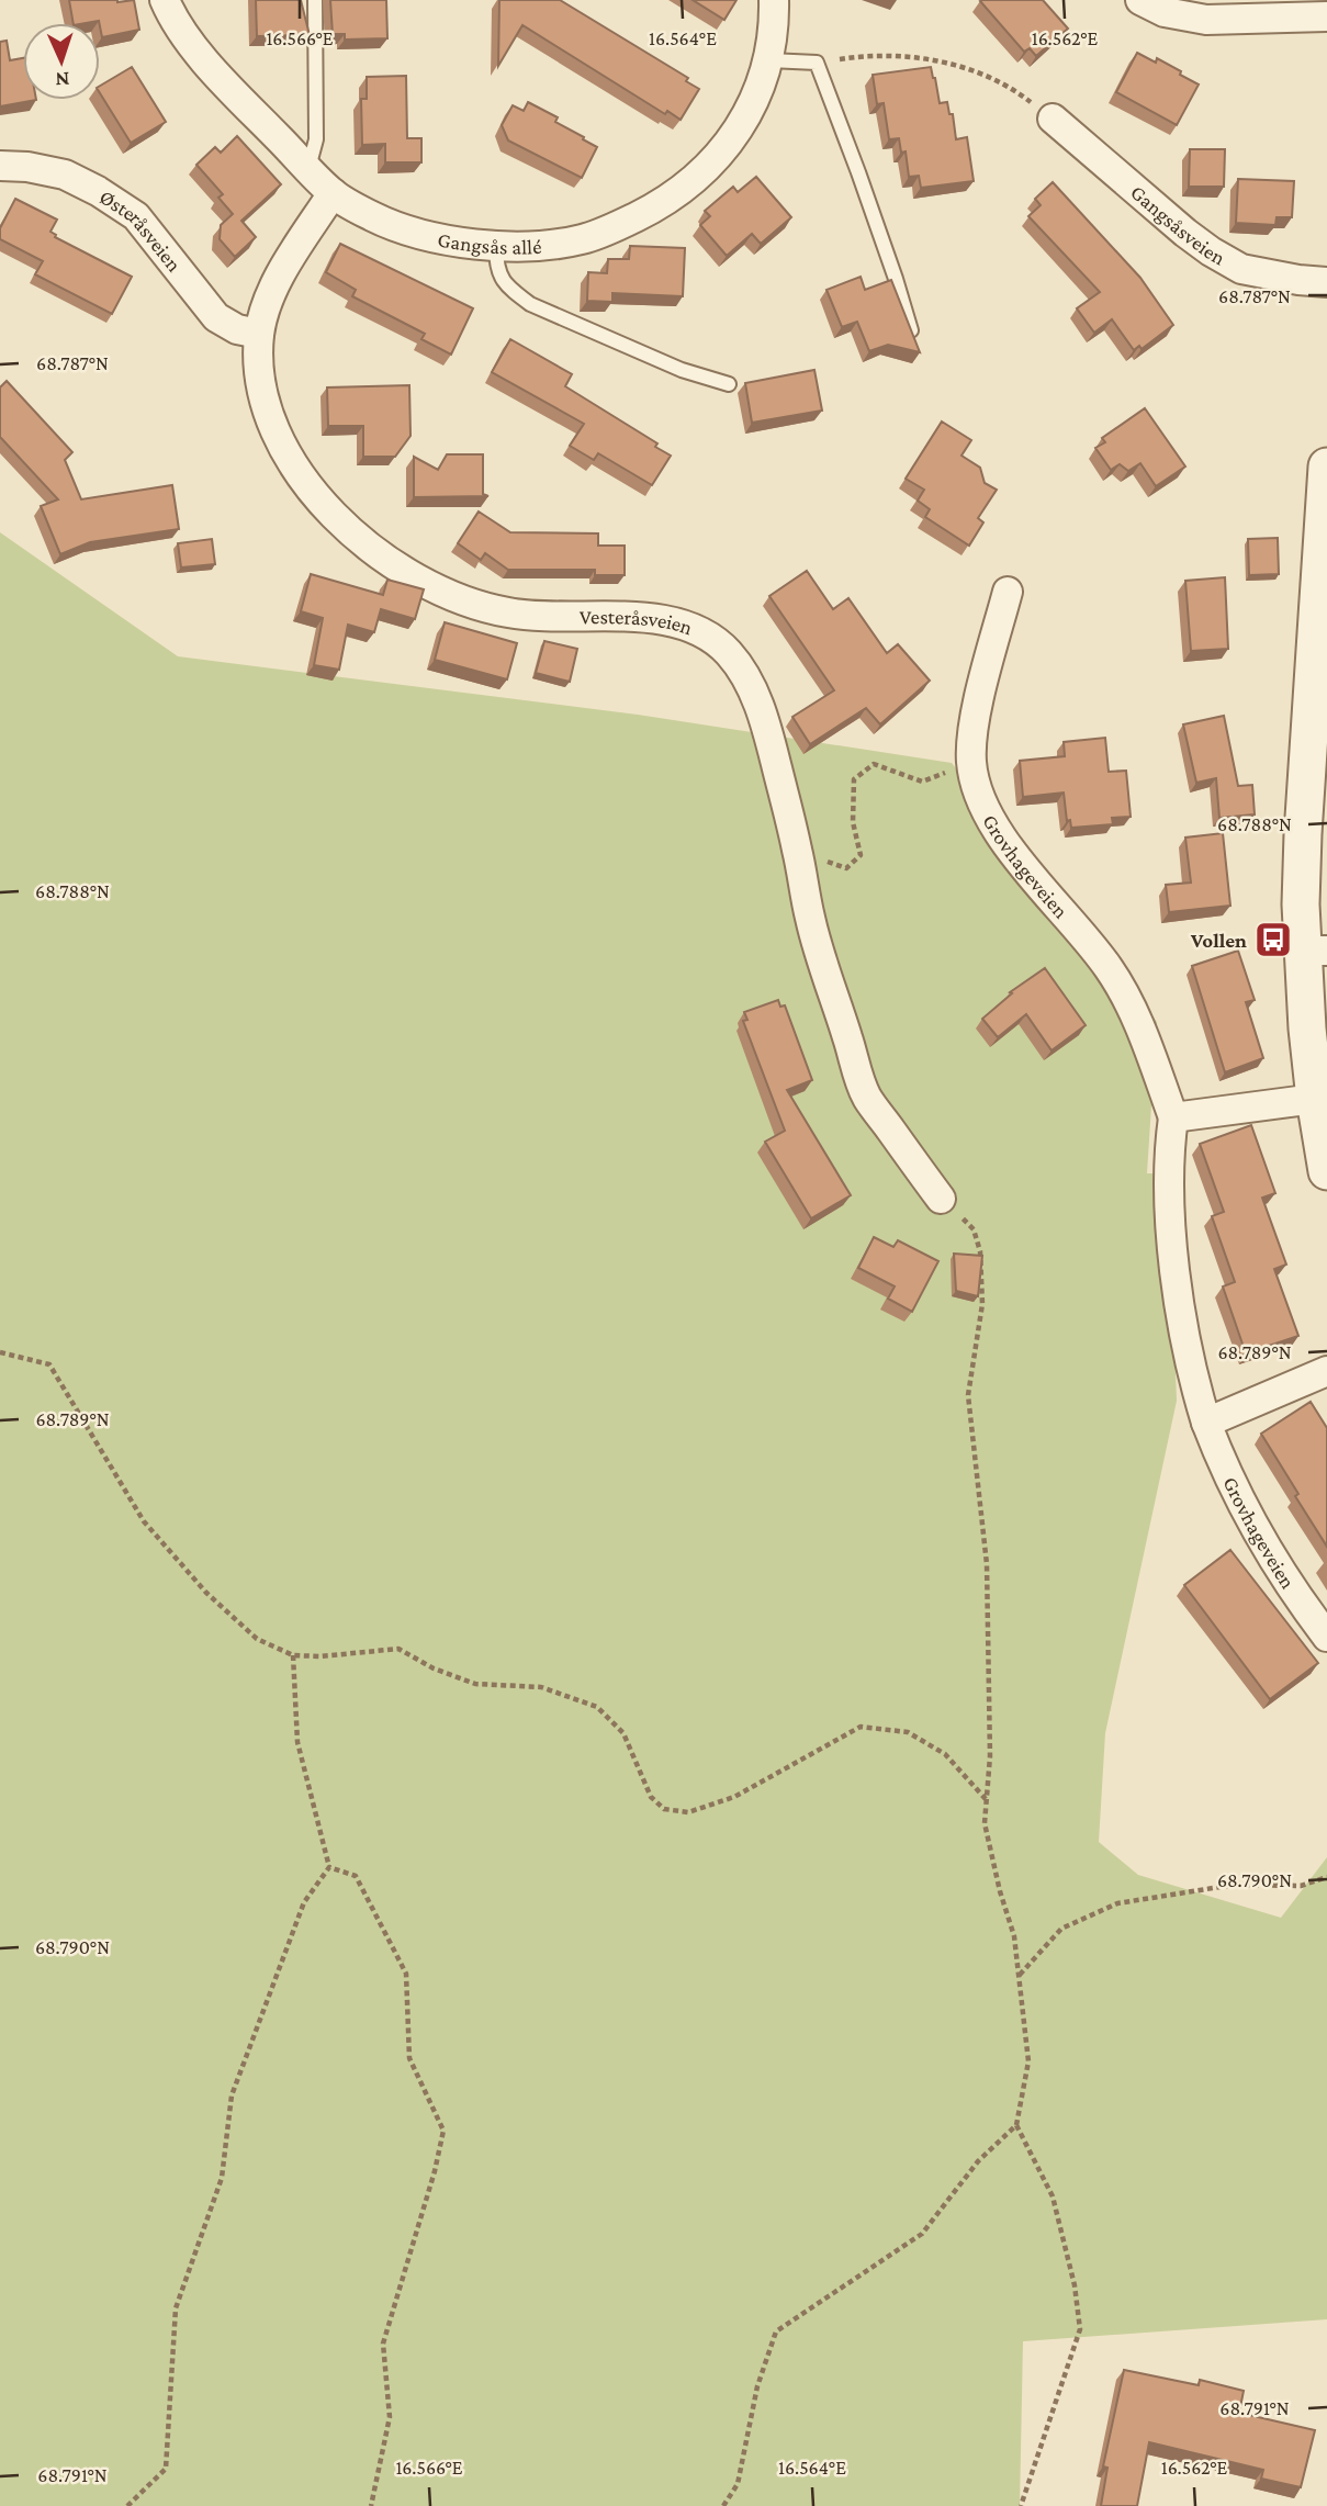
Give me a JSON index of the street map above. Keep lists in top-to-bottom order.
{
  "streets": {
    "street": [
      "Gangsåsveien",
      "Østeråsveien",
      "Gangsås allé",
      "Vesteråsveien",
      "Grovhageveien"
    ]
  },
  "crossings": [
    ["Østeråsveien", "Vesteråsveien"],
    ["Gangsås allé", "Vesteråsveien"]
  ],
  "places": {
    "bus stop": ["Vollen"]
  },
  "north": "bottom",
  "coordinates": [
    "16.566°E",
    "16.564°E",
    "16.562°E",
    "68.787°N",
    "68.788°N",
    "68.789°N",
    "68.790°N",
    "68.791°N"
  ]
}
